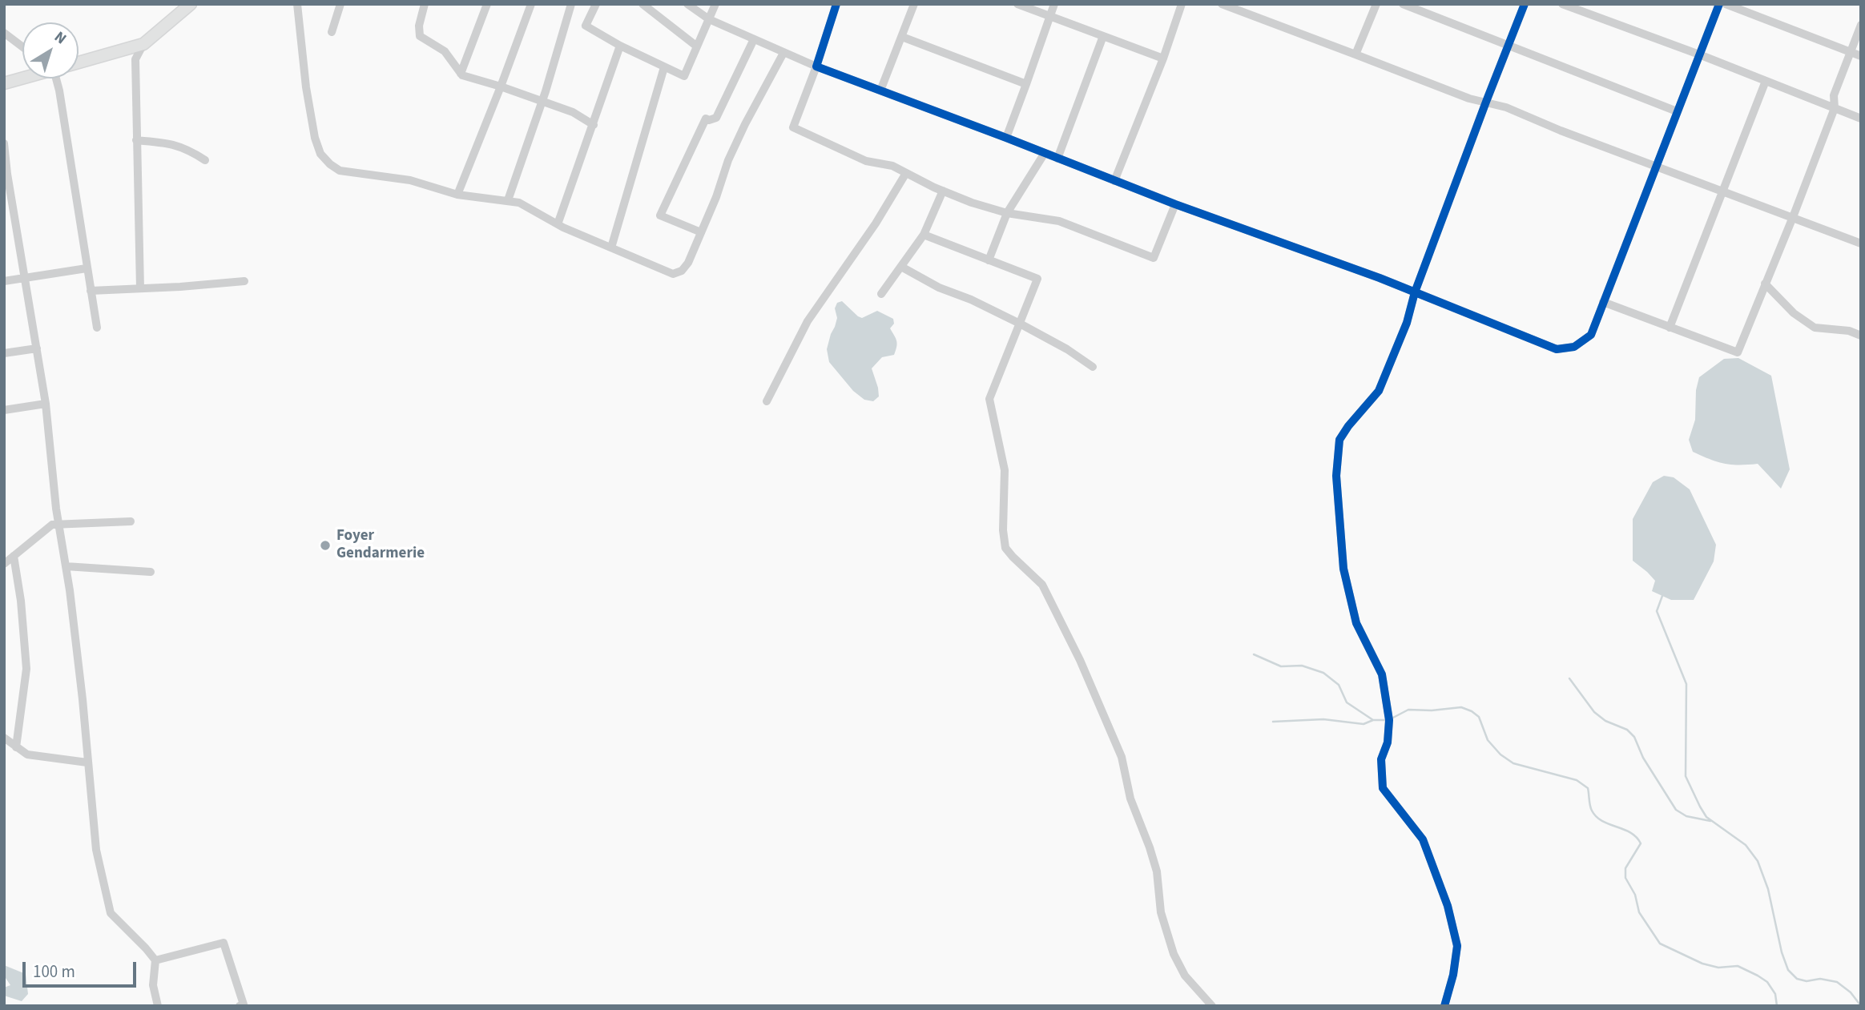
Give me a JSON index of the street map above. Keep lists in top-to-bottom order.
{
  "places": ["Foyer Gendarmerie"],
  "scale_bar": "100 m",
  "north": "top right"
}
